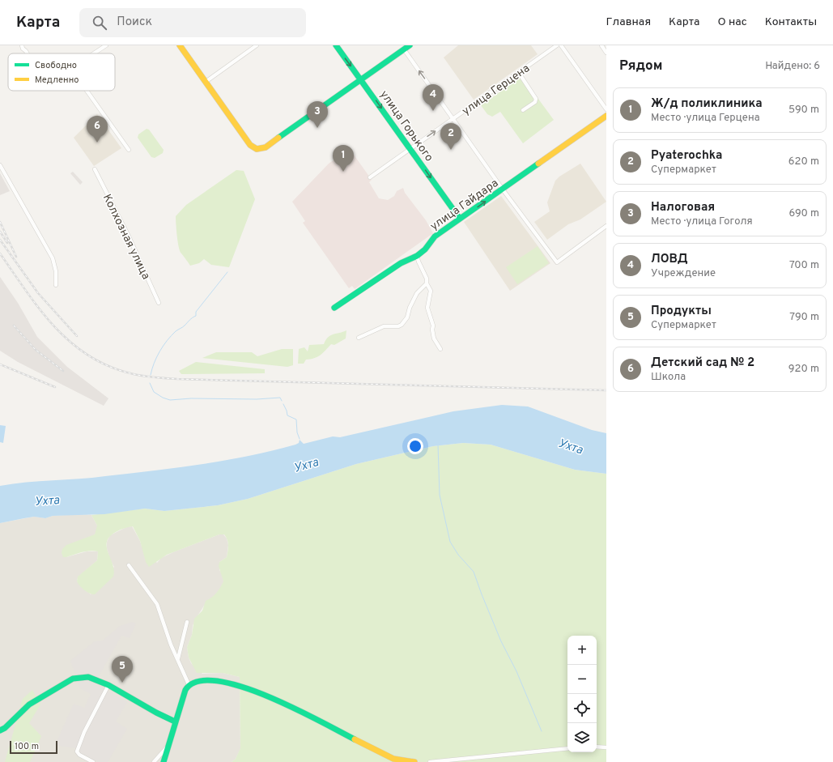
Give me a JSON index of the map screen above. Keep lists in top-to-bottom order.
{
  "streets": {
    "street": [
      "улица Герцена",
      "улица Горького",
      "улица Гайдара",
      "Колхозная улица"
    ]
  },
  "crossings": [
    ["улица Герцена", "улица Горького"],
    ["улица Горького", "улица Гайдара"]
  ],
  "one_way": ["улица Горького"],
  "water": ["Ухта"],
  "legend": ["Свободно", "Медленно"],
  "scale_bar": "100 m",
  "page": {
    "header": "Карта",
    "search": "Поиск",
    "nav": [
      "Главная",
      "Карта",
      "О нас",
      "Контакты"
    ],
    "heading": ["Рядом", "Найдено: 6"],
    "pins": [
      "4",
      "3",
      "6",
      "2",
      "1",
      "5"
    ],
    "list": [
      {
        "mark": "1",
        "name": "Ж/д поликлиника",
        "note": "Место · улица Герцена",
        "value": "590 m"
      },
      {
        "mark": "2",
        "name": "Pyaterochka",
        "note": "Супермаркет",
        "value": "620 m"
      },
      {
        "mark": "3",
        "name": "Налоговая",
        "note": "Место · улица Гоголя",
        "value": "690 m"
      },
      {
        "mark": "4",
        "name": "ЛОВД",
        "note": "Учреждение",
        "value": "700 m"
      },
      {
        "mark": "5",
        "name": "Продукты",
        "note": "Супермаркет",
        "value": "790 m"
      },
      {
        "mark": "6",
        "name": "Детский сад № 2",
        "note": "Школа",
        "value": "920 m"
      }
    ],
    "map_buttons": ["+", "−"],
    "scale": "100 m"
  }
}
